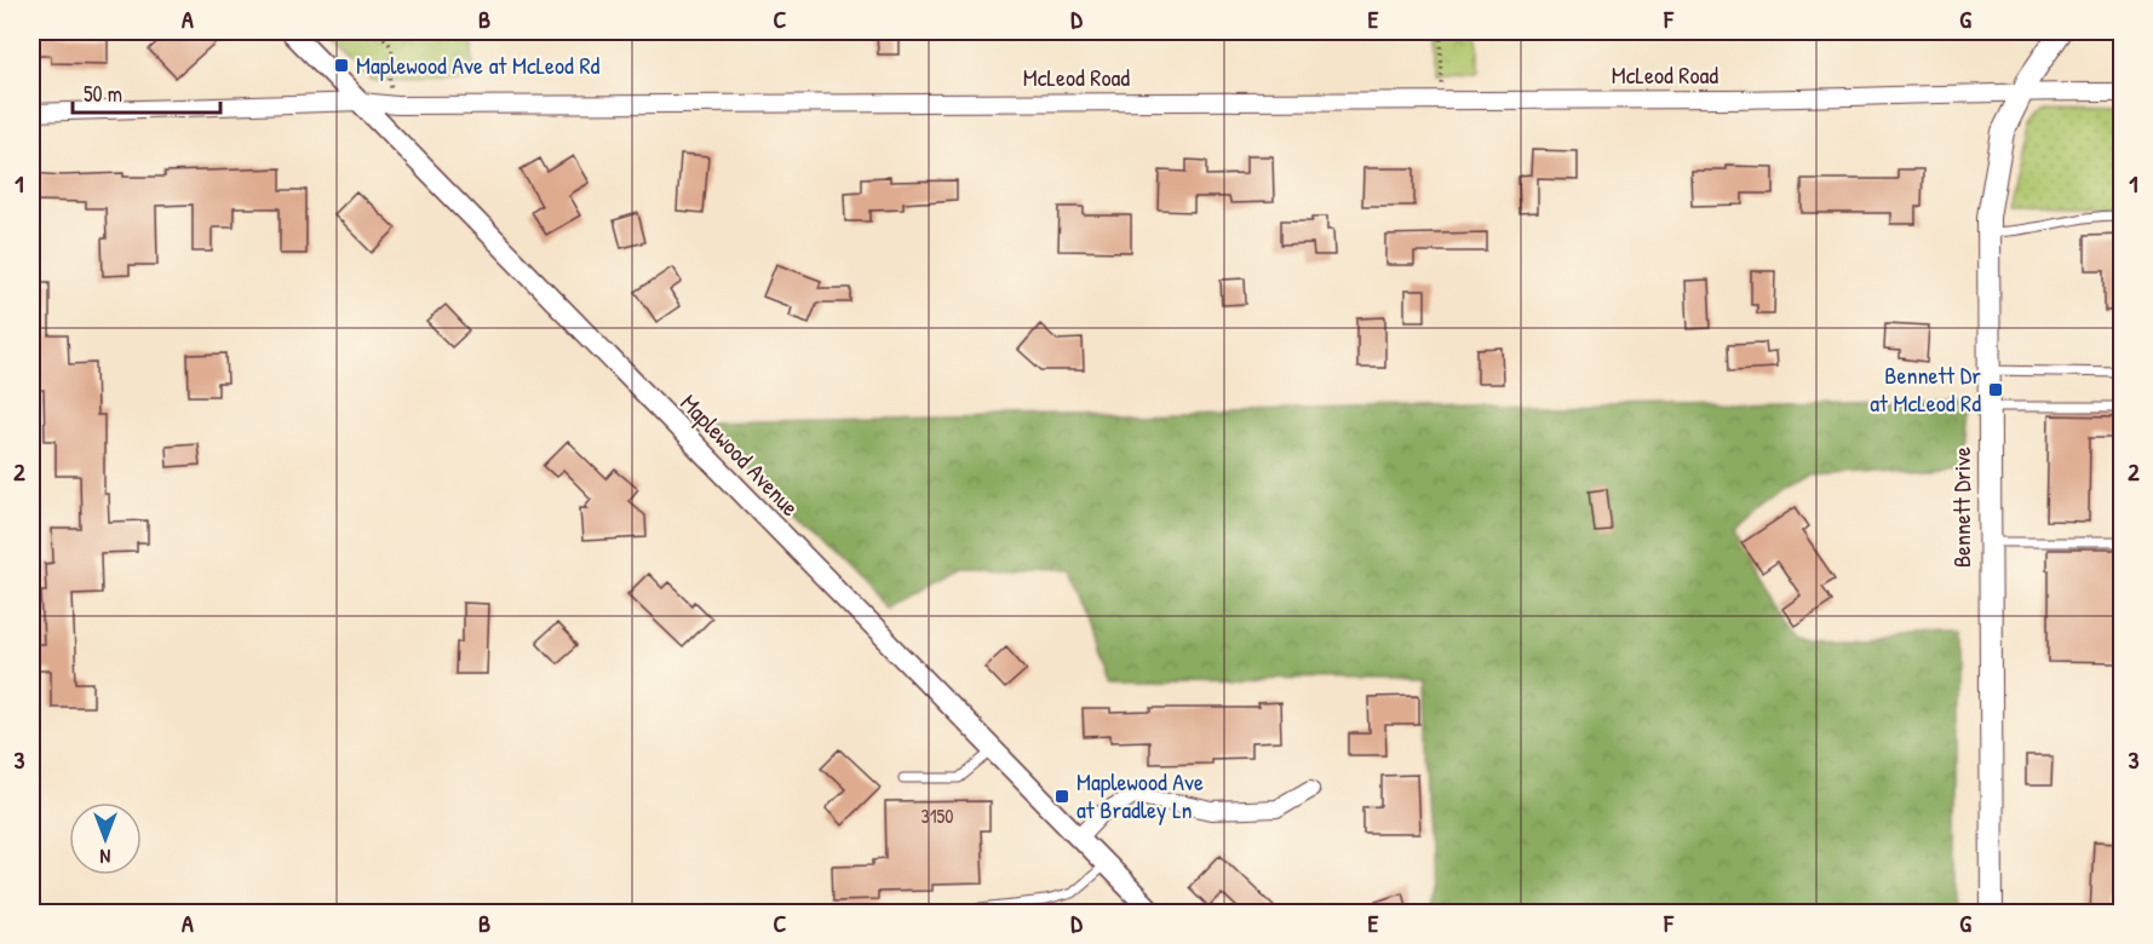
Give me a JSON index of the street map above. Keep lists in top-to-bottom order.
{
  "streets": {
    "main road": ["Bennett Drive"],
    "street": ["McLeod Road", "Maplewood Avenue"]
  },
  "crossings": [
    ["McLeod Road", "Maplewood Avenue"],
    ["McLeod Road", "Bennett Drive"]
  ],
  "places": {
    "transit": ["Maplewood Ave at McLeod Rd", "Bennett Dr at McLeod Rd", "Maplewood Ave at Bradley Ln"]
  },
  "house_numbers": ["3150"],
  "scale_bar": "50 m",
  "north": "bottom",
  "grid": {
    "columns": [
      "A",
      "B",
      "C",
      "D",
      "E",
      "F",
      "G"
    ],
    "rows": ["1", "2", "3"]
  }
}
